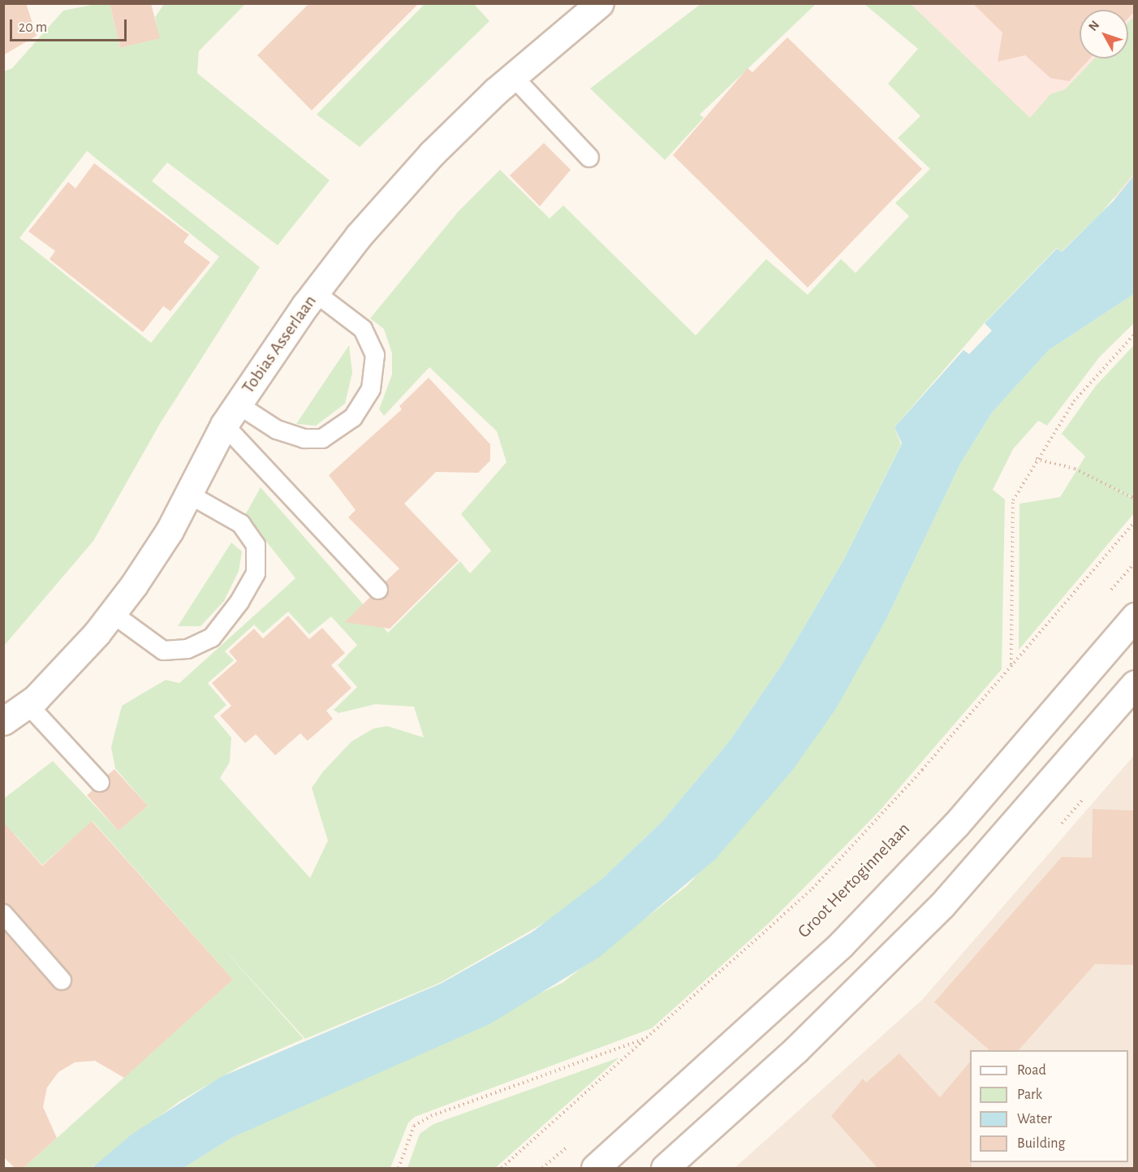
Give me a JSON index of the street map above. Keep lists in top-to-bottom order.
{
  "streets": {
    "main road": ["Tobias Asserlaan", "Groot Hertoginnelaan"]
  },
  "legend": [
    "Road",
    "Park",
    "Water",
    "Building"
  ],
  "scale_bar": "20 m",
  "north": "top left"
}
